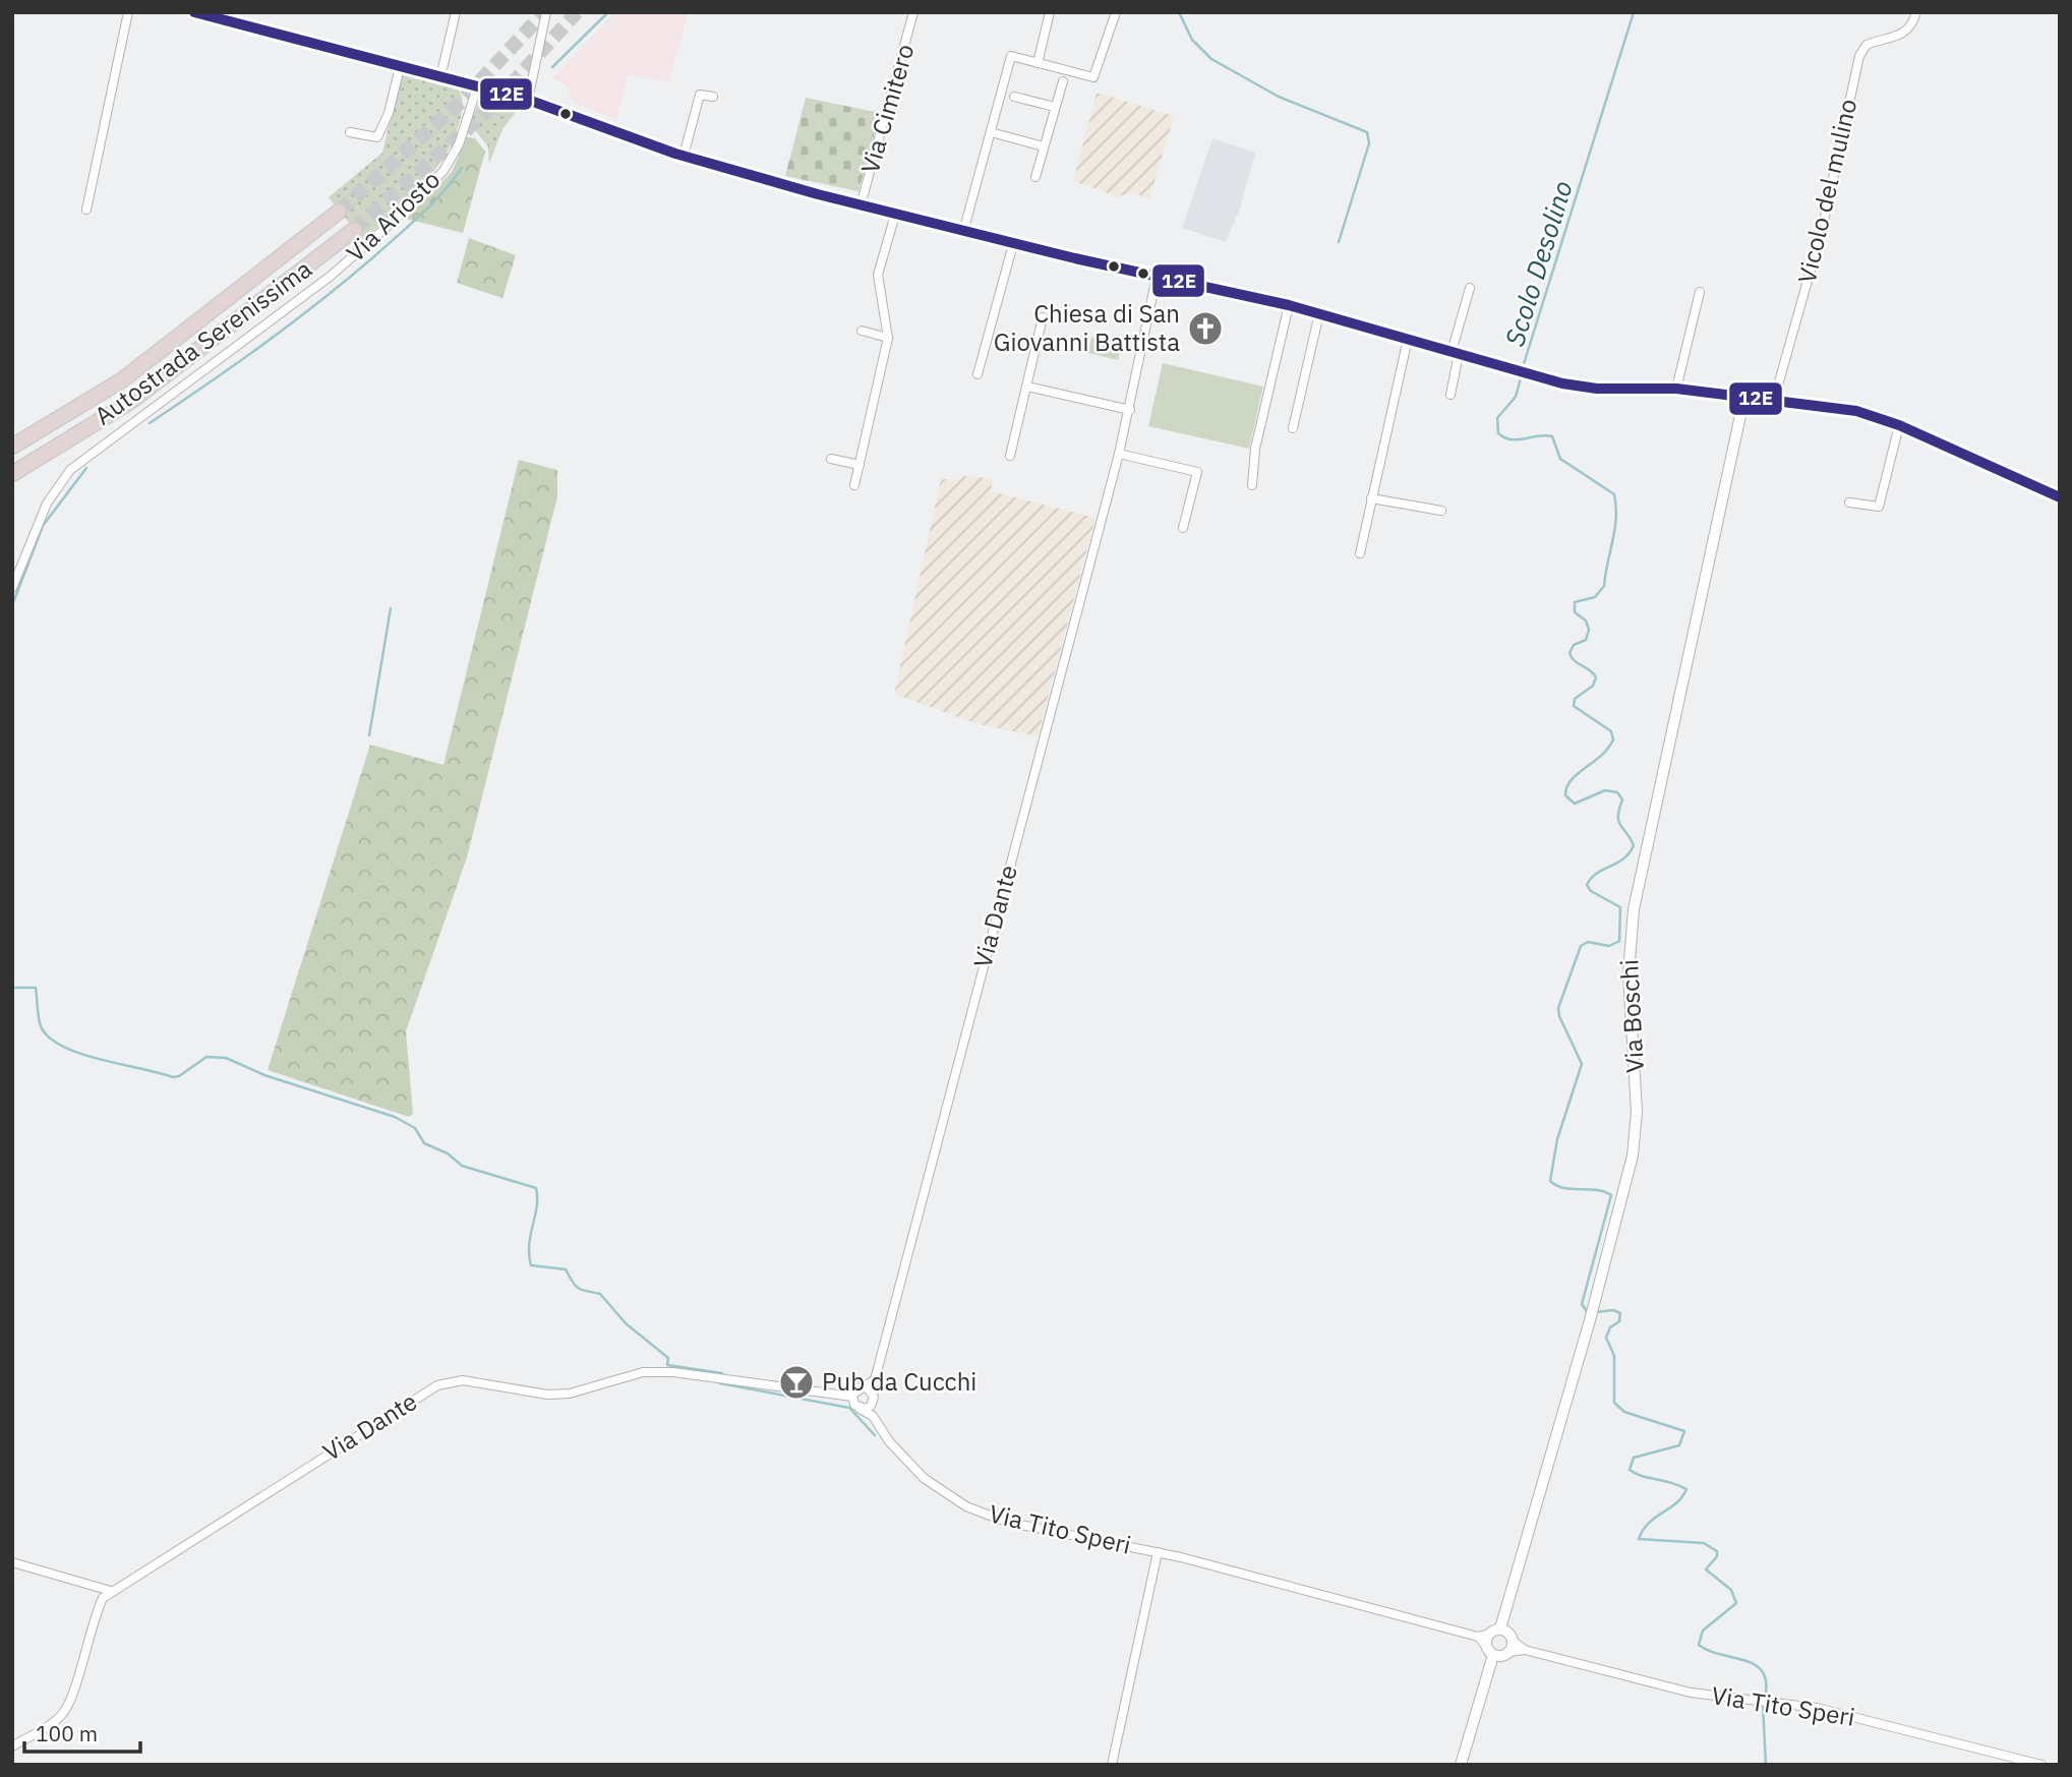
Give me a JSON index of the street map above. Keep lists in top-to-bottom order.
{
  "streets": {
    "highway": ["Autostrada Serenissima"],
    "street": [
      "Via Cimitero",
      "Vicolo del mulino",
      "Via Ariosto",
      "Via Dante",
      "Via Boschi",
      "Via Tito Speri"
    ]
  },
  "crossings": [
    ["Via Dante", "Via Tito Speri"],
    ["Via Boschi", "Via Tito Speri"]
  ],
  "water": ["Scolo Desolino"],
  "places": {
    "church": ["Chiesa di San Giovanni Battista"],
    "bar": ["Pub da Cucchi"]
  },
  "lines": ["transit line 12E"],
  "scale_bar": "100 m"
}
